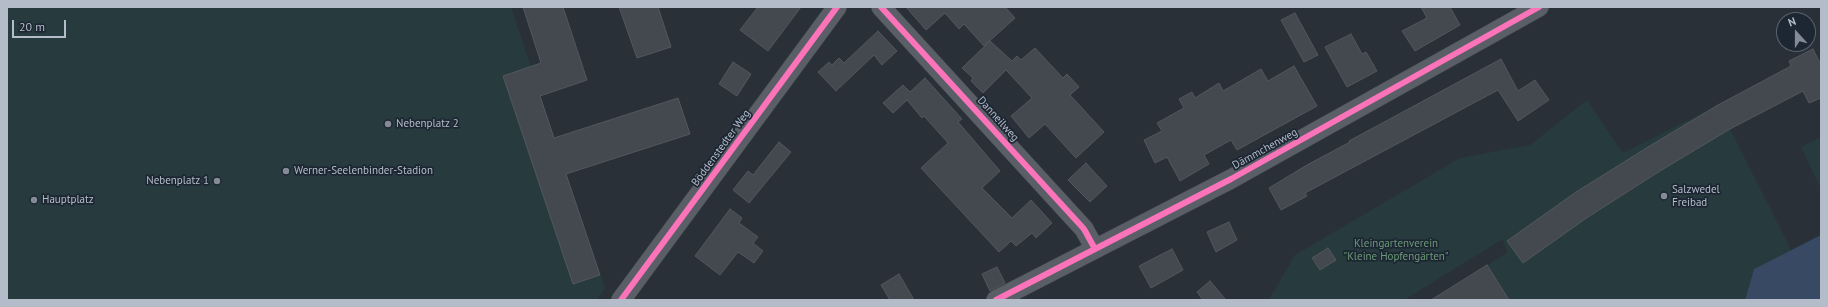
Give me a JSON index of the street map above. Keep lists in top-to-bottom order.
{
  "streets": {
    "street": ["Danneilweg", "Böddenstedter Weg", "Dämmchenweg"]
  },
  "crossings": [
    ["Danneilweg", "Dämmchenweg"]
  ],
  "parks": ["Kleingartenverein \"Kleine Hopfengärten\""],
  "places": [
    "Nebenplatz 2",
    "Werner-Seelenbinder-Stadion",
    "Nebenplatz 1",
    "Salzwedel Freibad",
    "Hauptplatz"
  ],
  "scale_bar": "20 m",
  "north": "top"
}
